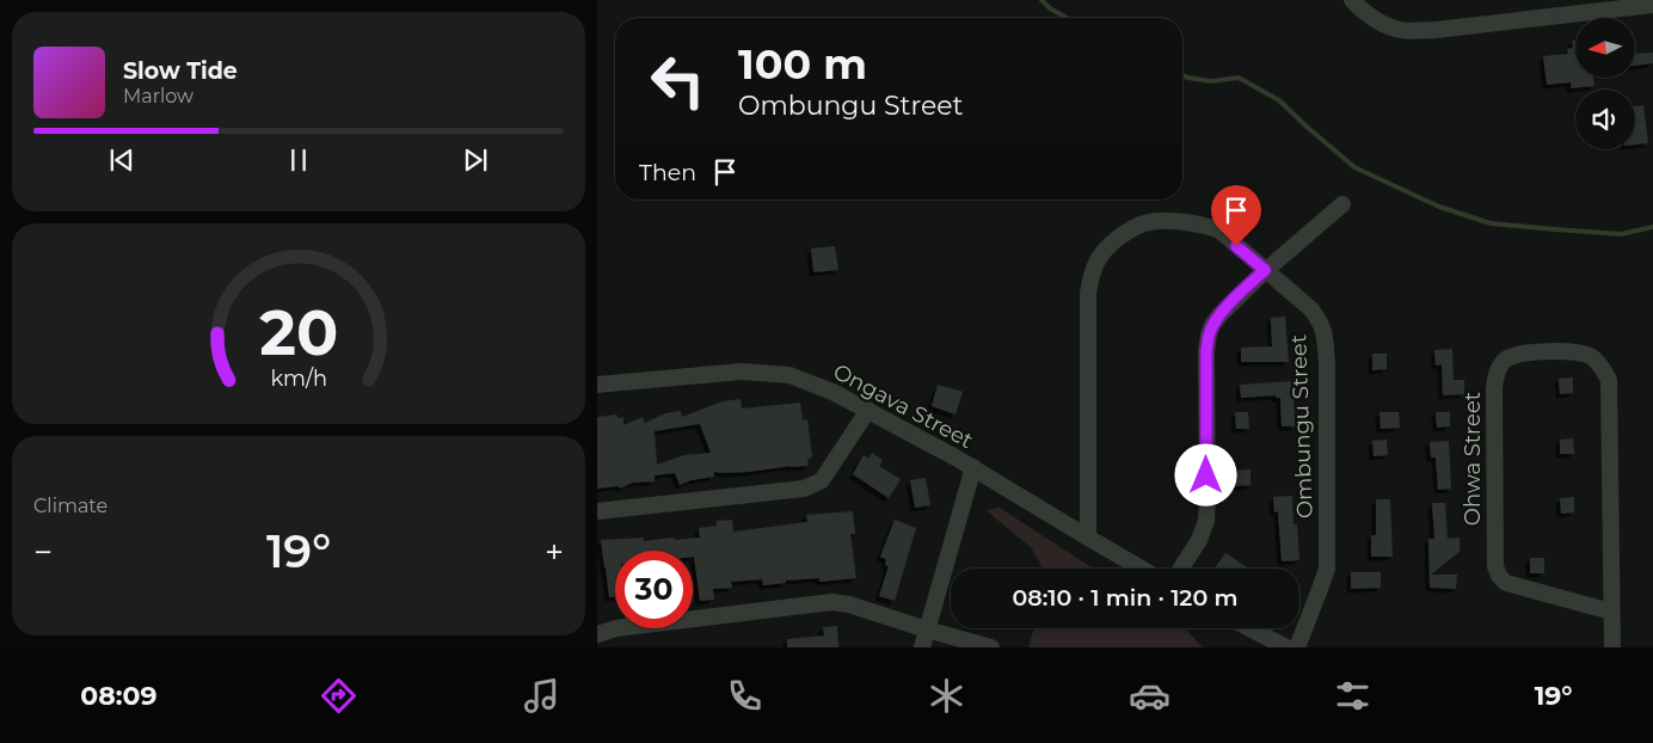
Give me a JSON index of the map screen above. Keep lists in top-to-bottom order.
{
  "streets": {
    "street": ["Ongava Street", "Ombungu Street", "Ohwa Street"]
  },
  "crossings": [
    ["Ongava Street", "Ombungu Street"]
  ],
  "north": "left",
  "page": {
    "turn": ["100 m", "Ombungu Street"],
    "song": ["Slow Tide", "Marlow"],
    "then": "Then",
    "tile": "Climate",
    "heat": ["−", "19°", "+"],
    "limit": "30",
    "trip": "08:10 · 1 min · 120 m",
    "tabs": ["08:09", "19°"],
    "gauge": ["20", "km/h"]
  }
}
